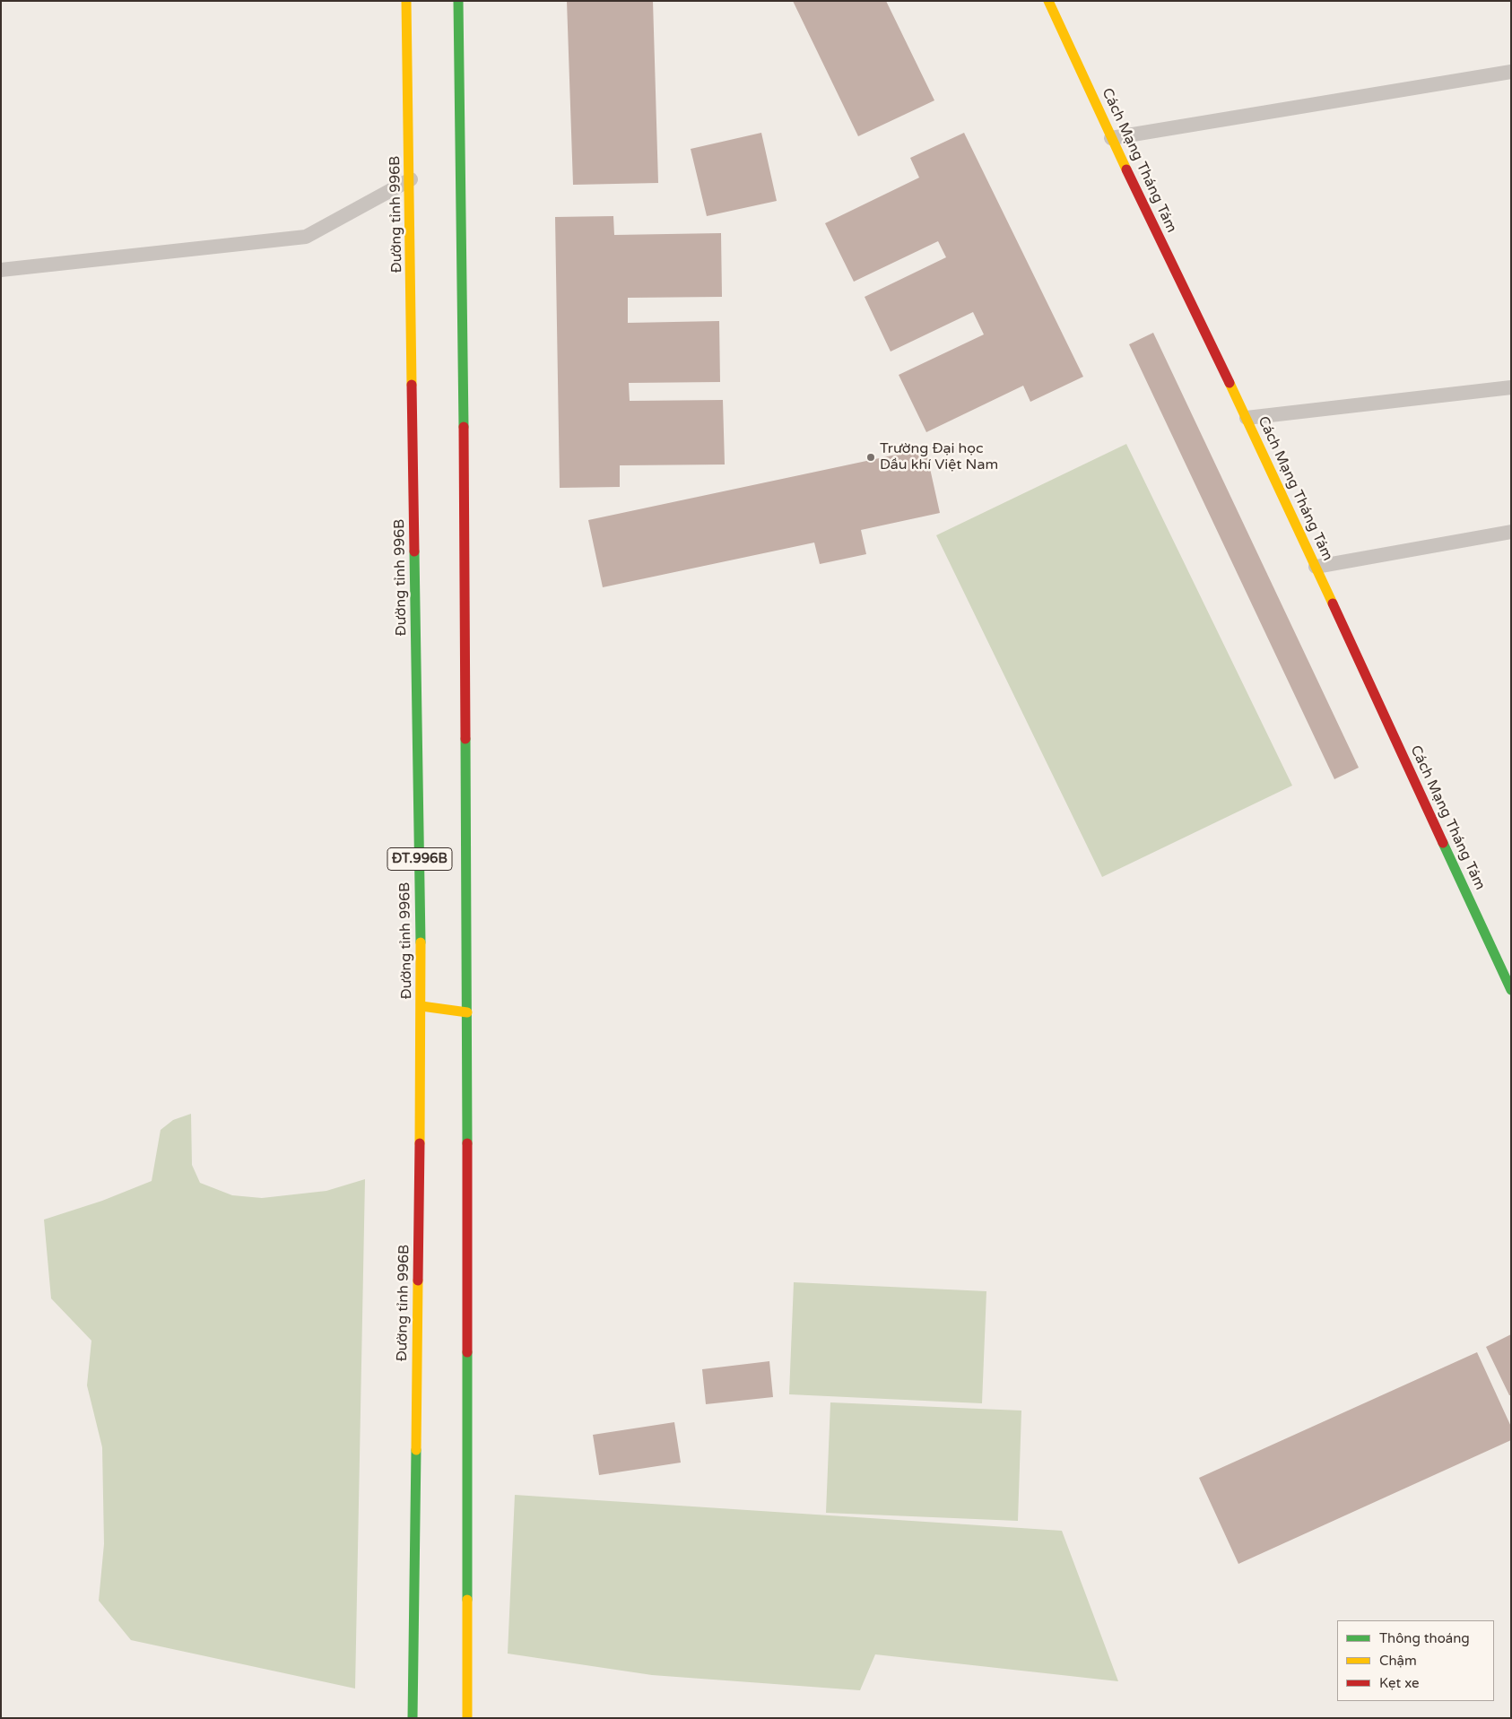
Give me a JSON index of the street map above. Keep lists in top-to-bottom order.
{
  "streets": {
    "main road": ["Cách Mạng Tháng Tám", "Đường tỉnh 996B", "ĐT.996B"]
  },
  "places": ["Trường Đại học Dầu khí Việt Nam"],
  "legend": ["Thông thoáng", "Chậm", "Kẹt xe"]
}
